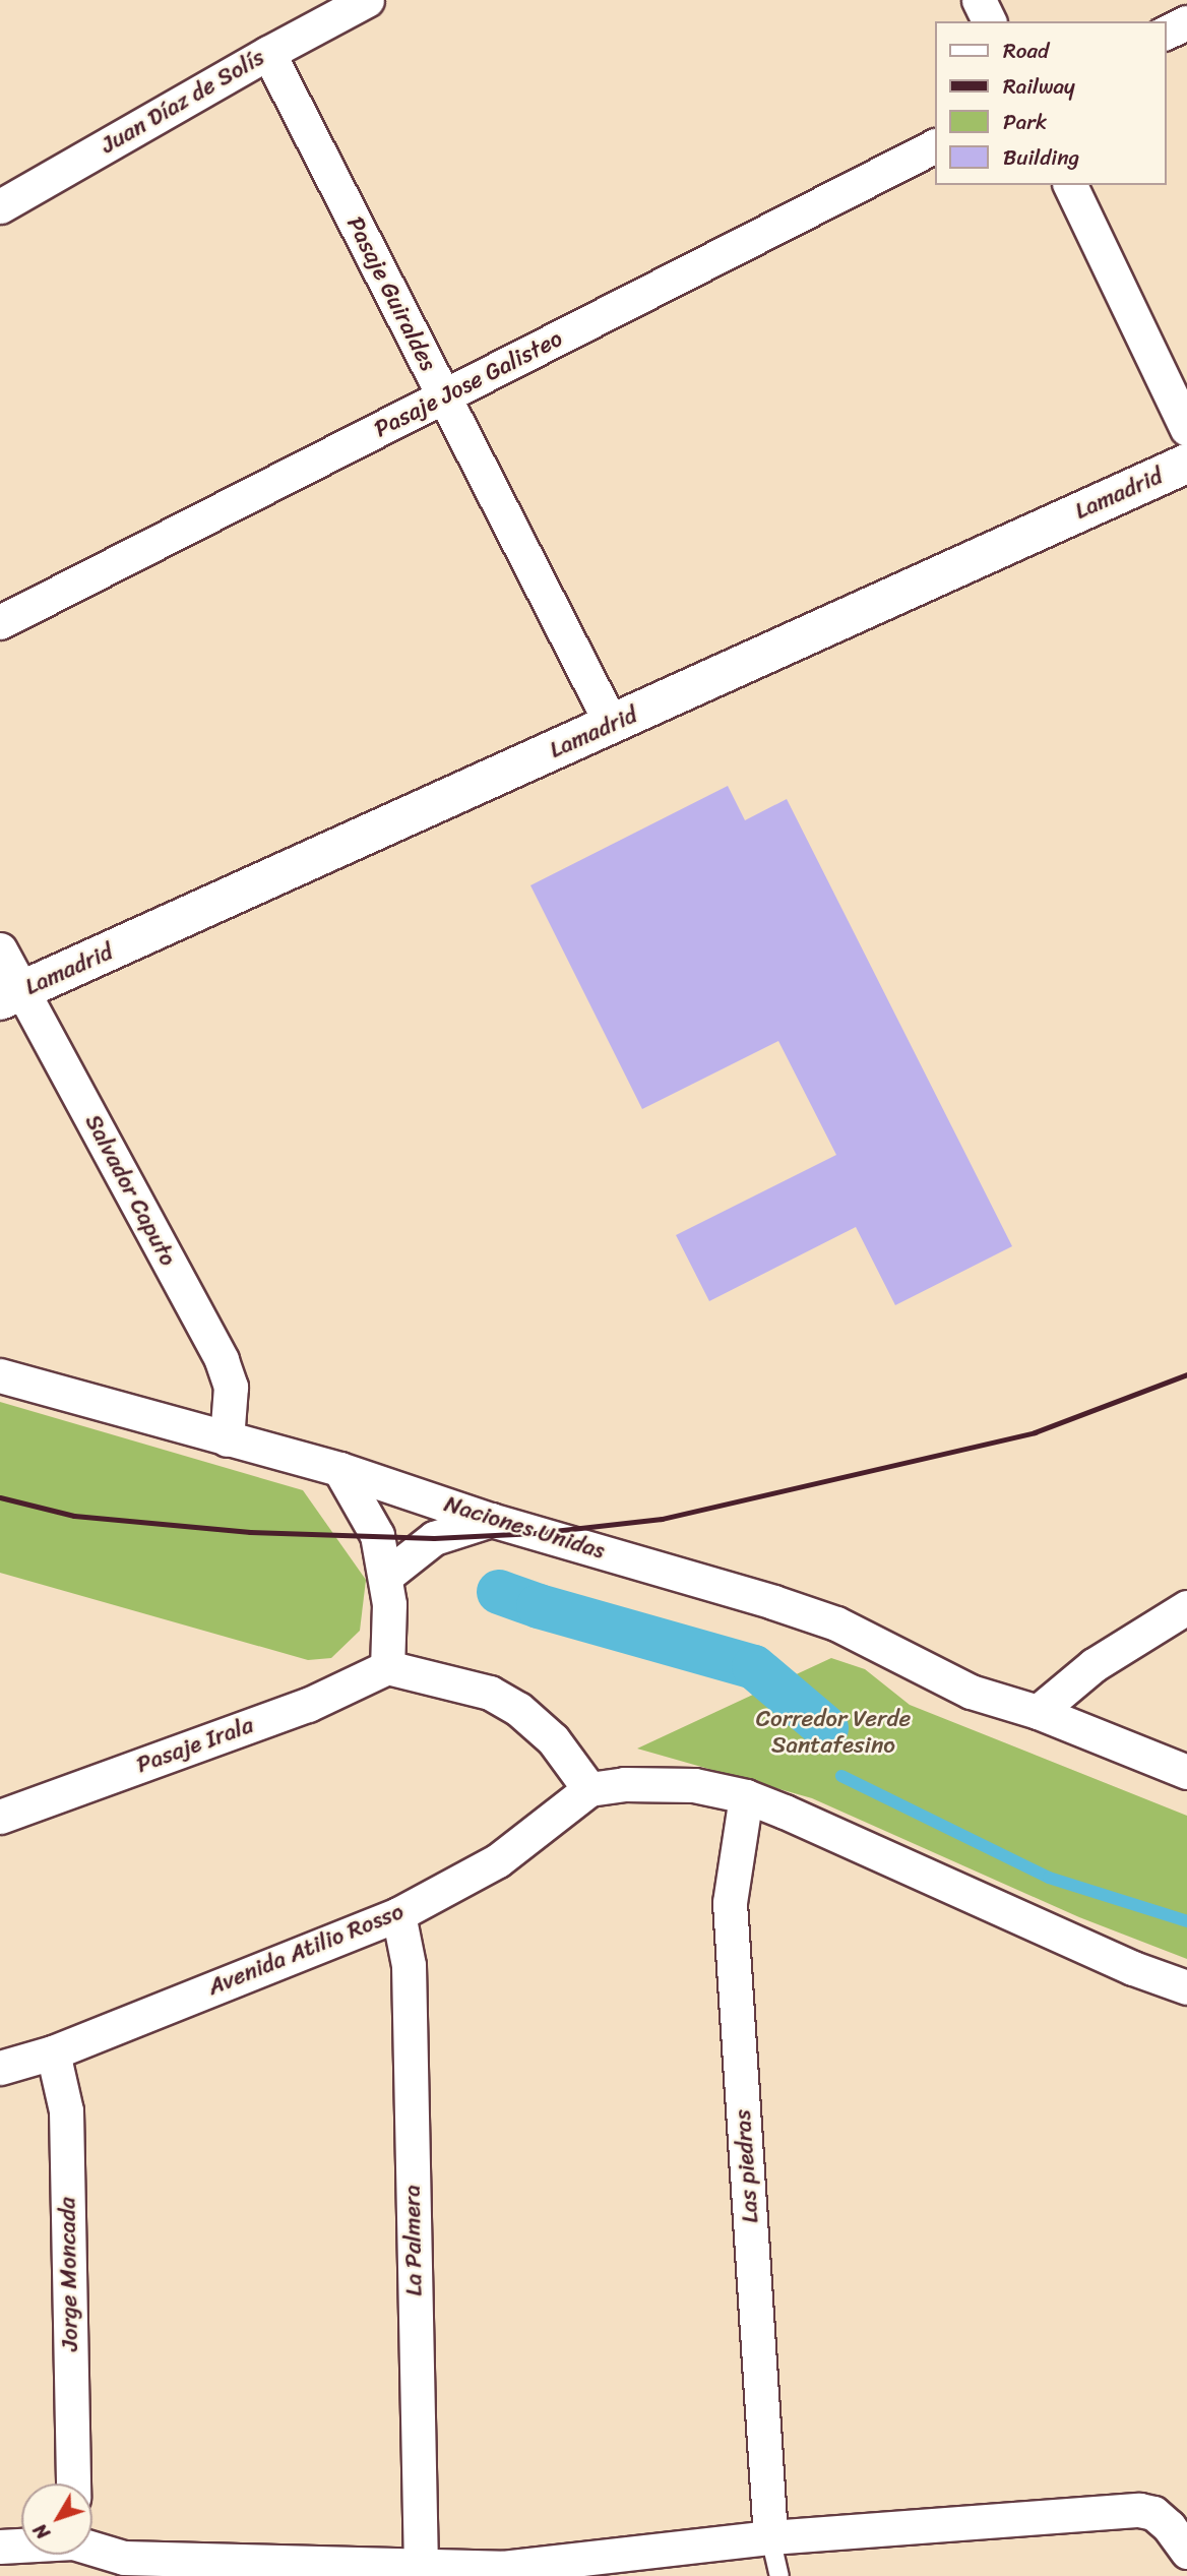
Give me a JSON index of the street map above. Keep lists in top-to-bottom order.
{
  "streets": {
    "street": [
      "Juan Díaz de Solís",
      "Pasaje Guiraldes",
      "Pasaje Jose Galisteo",
      "Lamadrid",
      "Salvador Caputo",
      "Naciones Unidas",
      "Pasaje Irala",
      "Avenida Atilio Rosso",
      "Las piedras",
      "La Palmera",
      "Jorge Moncada"
    ]
  },
  "crossings": [
    ["Juan Díaz de Solís", "Pasaje Guiraldes"],
    ["Pasaje Guiraldes", "Pasaje Jose Galisteo"],
    ["Pasaje Guiraldes", "Lamadrid"],
    ["Lamadrid", "Salvador Caputo"],
    ["Salvador Caputo", "Naciones Unidas"],
    ["Avenida Atilio Rosso", "La Palmera"],
    ["Avenida Atilio Rosso", "Jorge Moncada"]
  ],
  "parks": ["Corredor Verde Santafesino"],
  "legend": [
    "Road",
    "Railway",
    "Park",
    "Building"
  ],
  "north": "bottom left"
}
